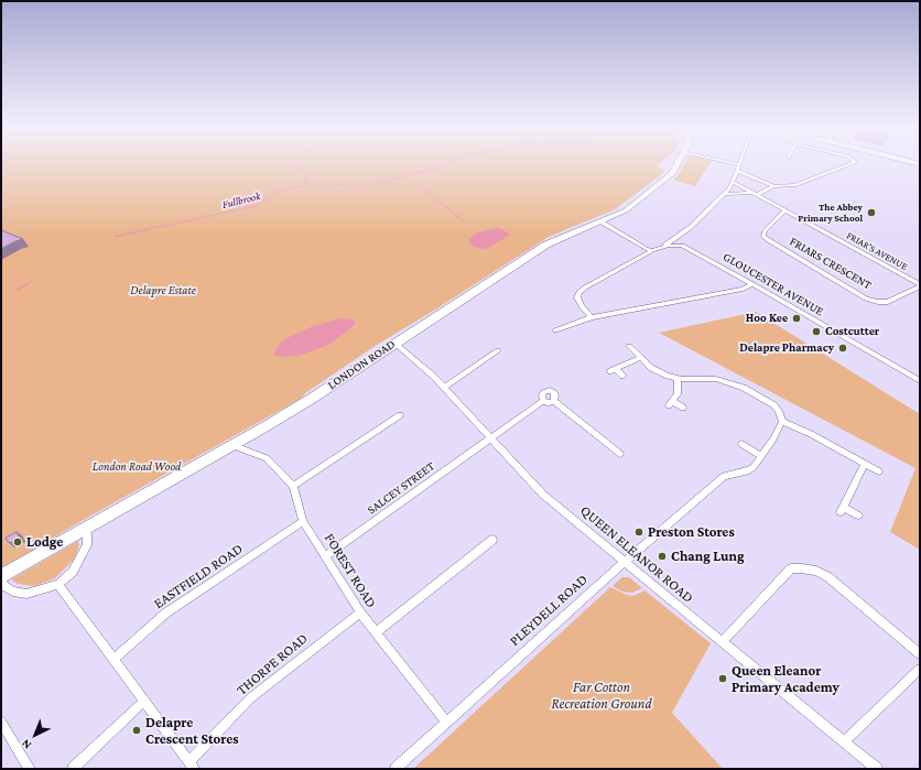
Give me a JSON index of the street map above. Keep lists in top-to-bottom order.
{
  "streets": {
    "highway": ["LONDON ROAD"],
    "street": [
      "FRIAR'S AVENUE",
      "FRIARS CRESCENT",
      "GLOUCESTER AVENUE",
      "SALCEY STREET",
      "QUEEN ELEANOR ROAD",
      "FOREST ROAD",
      "EASTFIELD ROAD",
      "PLEYDELL ROAD",
      "THORPE ROAD"
    ]
  },
  "crossings": [
    ["FRIAR'S AVENUE", "FRIARS CRESCENT"],
    ["LONDON ROAD", "QUEEN ELEANOR ROAD"],
    ["LONDON ROAD", "FOREST ROAD"],
    ["SALCEY STREET", "QUEEN ELEANOR ROAD"],
    ["SALCEY STREET", "FOREST ROAD"],
    ["QUEEN ELEANOR ROAD", "PLEYDELL ROAD"],
    ["FOREST ROAD", "EASTFIELD ROAD"],
    ["FOREST ROAD", "PLEYDELL ROAD"],
    ["FOREST ROAD", "THORPE ROAD"]
  ],
  "water": ["Fullbrook"],
  "parks": ["Delapre Estate", "London Road Wood", "Far Cotton Recreation Ground"],
  "places": [
    "The Abbey Primary School",
    "Hoo Kee",
    "Costcutter",
    "Delapre Pharmacy",
    "Preston Stores",
    "Lodge",
    "Chang Lung",
    "Queen Eleanor Primary Academy",
    "Delapre Crescent Stores"
  ],
  "north": "bottom left"
}
